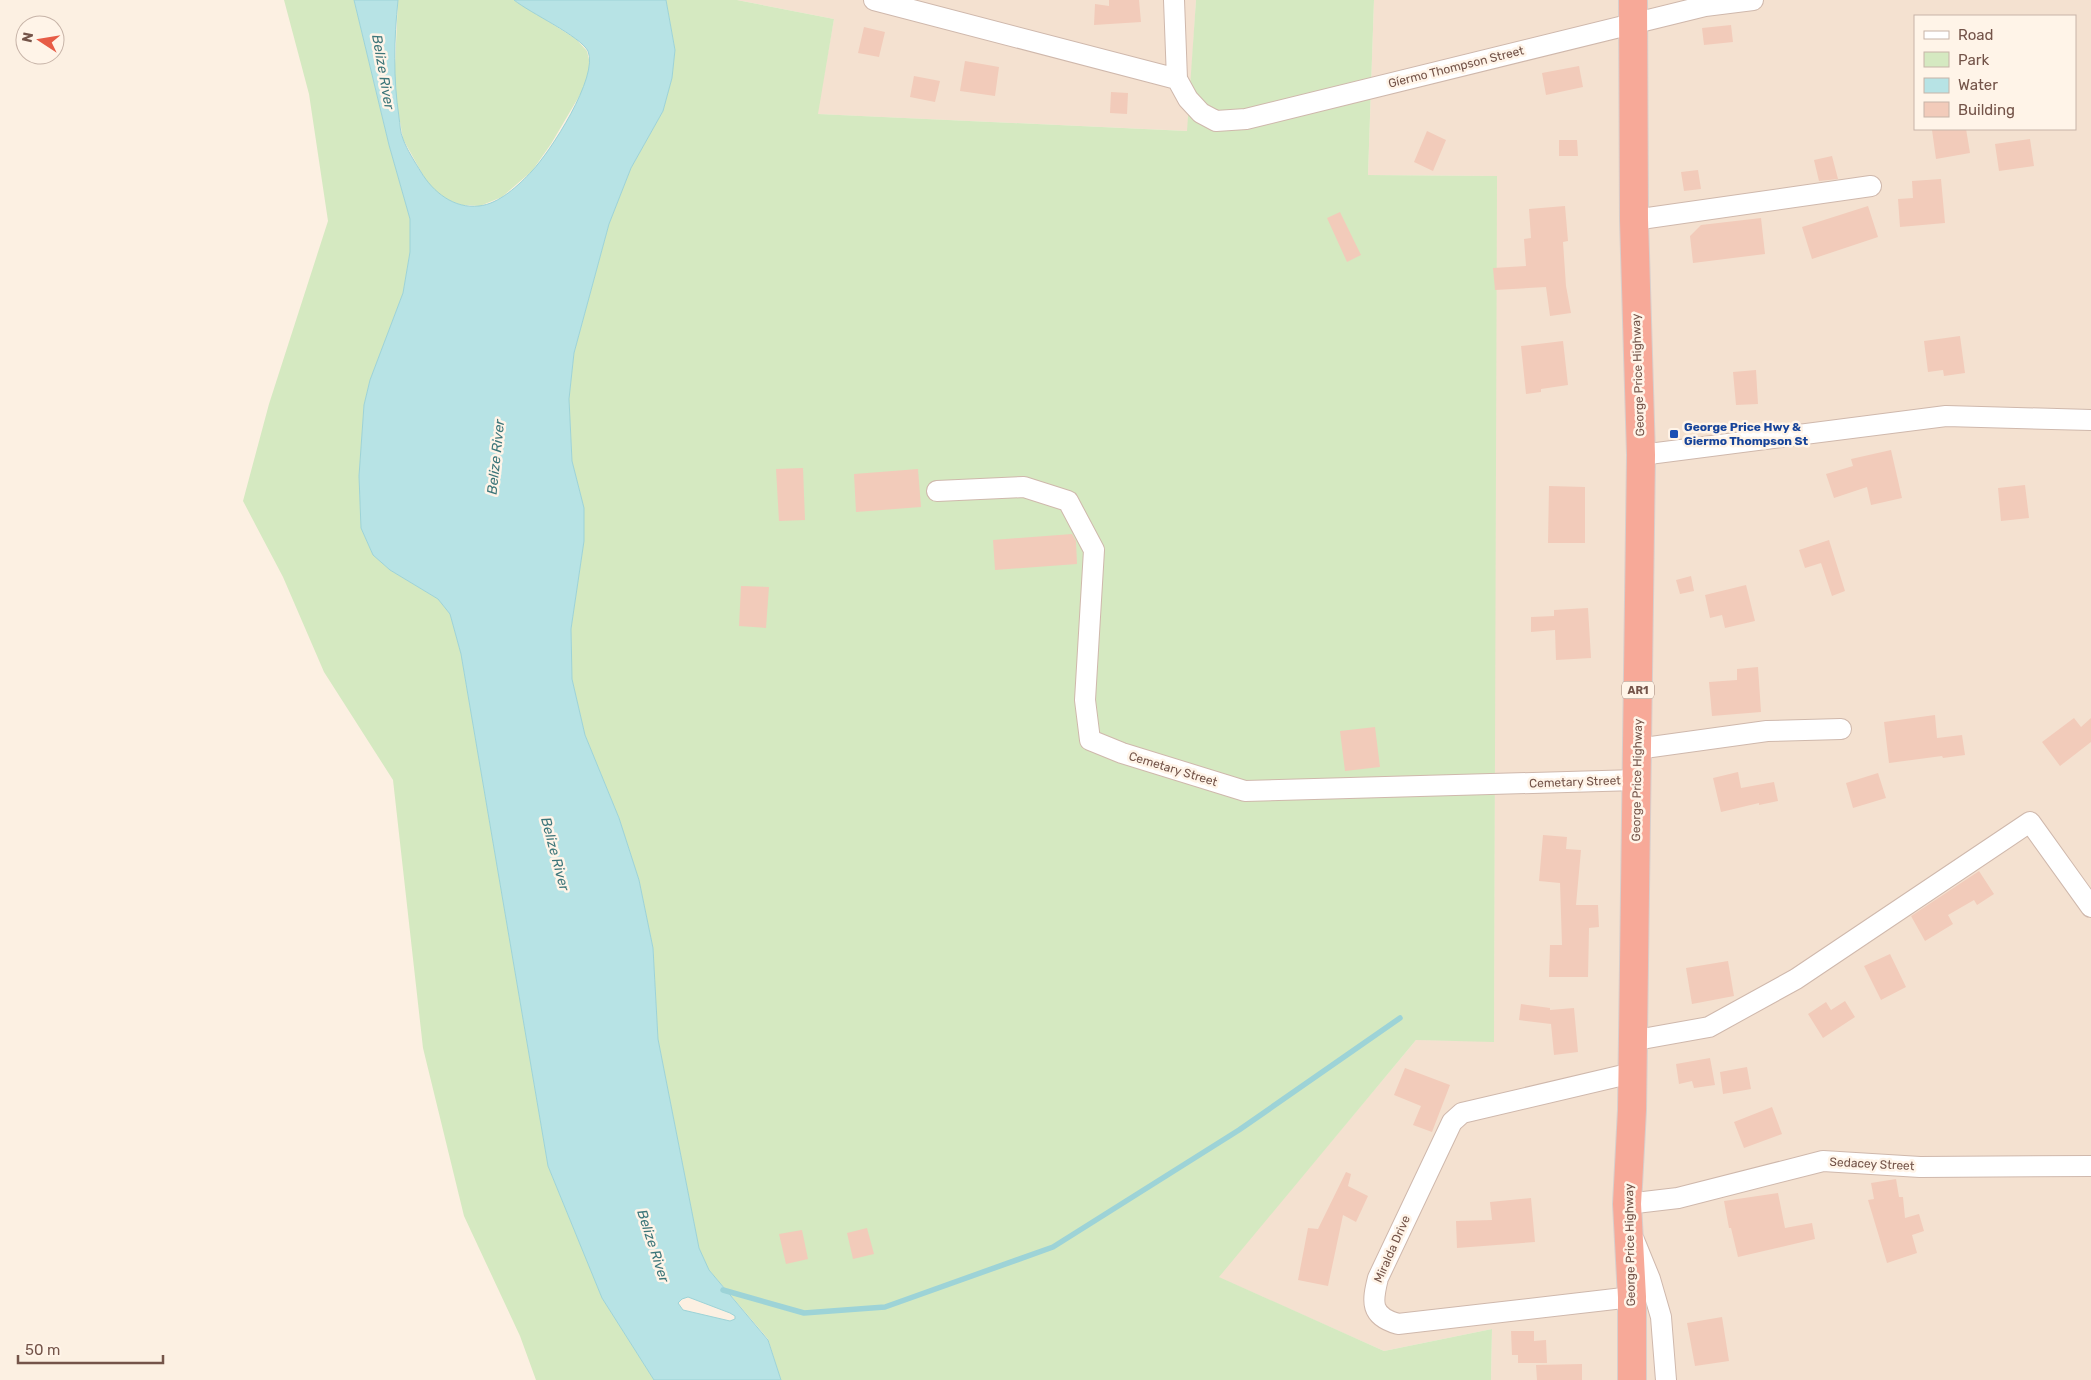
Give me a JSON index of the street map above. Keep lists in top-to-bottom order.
{
  "streets": {
    "highway": ["George Price Highway", "AR1"],
    "street": [
      "Gíermo Thompson Street",
      "Cemetary Street",
      "Sedacey Street",
      "Miralda Drive"
    ]
  },
  "crossings": [
    ["Gíermo Thompson Street", "George Price Highway"],
    ["George Price Highway", "Cemetary Street"],
    ["George Price Highway", "Sedacey Street"],
    ["George Price Highway", "Miralda Drive"]
  ],
  "water": ["Belize River"],
  "places": {
    "transit": ["George Price Hwy & Giermo Thompson St"]
  },
  "legend": [
    "Road",
    "Park",
    "Water",
    "Building"
  ],
  "scale_bar": "50 m",
  "north": "left"
}
